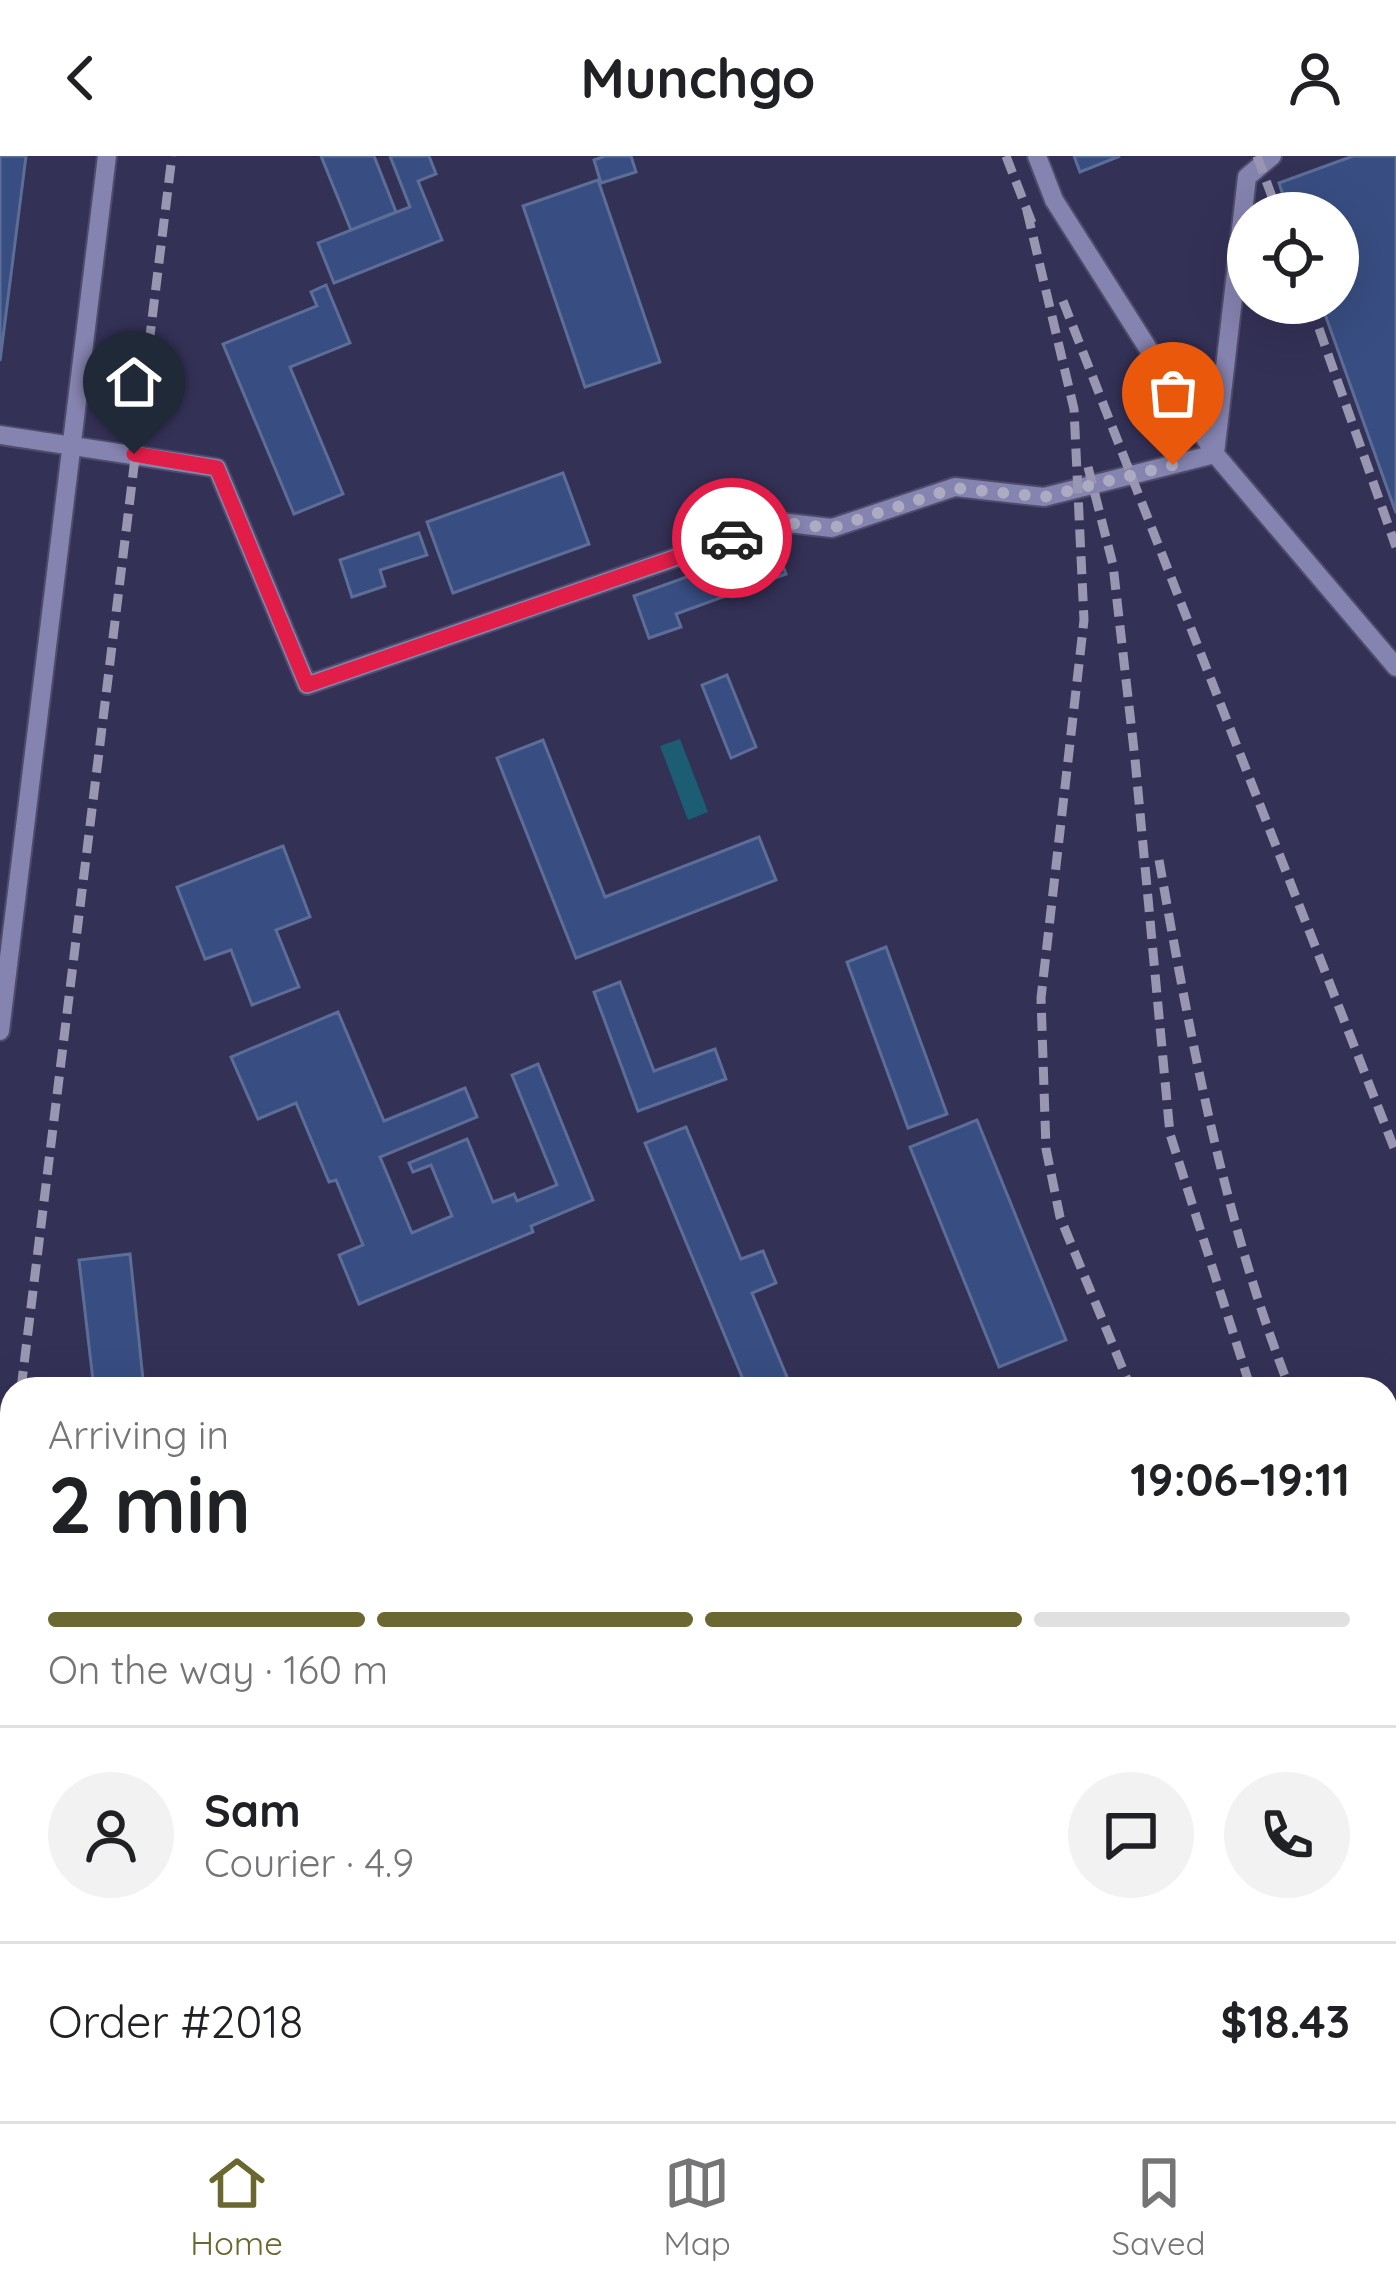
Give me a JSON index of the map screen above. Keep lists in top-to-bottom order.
{
  "page": {
    "header": "Munchgo",
    "heading": ["2 min", "Arriving in", "19:06–19:11"],
    "panel": [
      "Sam",
      "Courier · 4.9",
      "Order #2018",
      "$18.43"
    ],
    "bar": "On the way · 160 m",
    "tabs": ["Home", "Map", "Saved"]
  }
}
